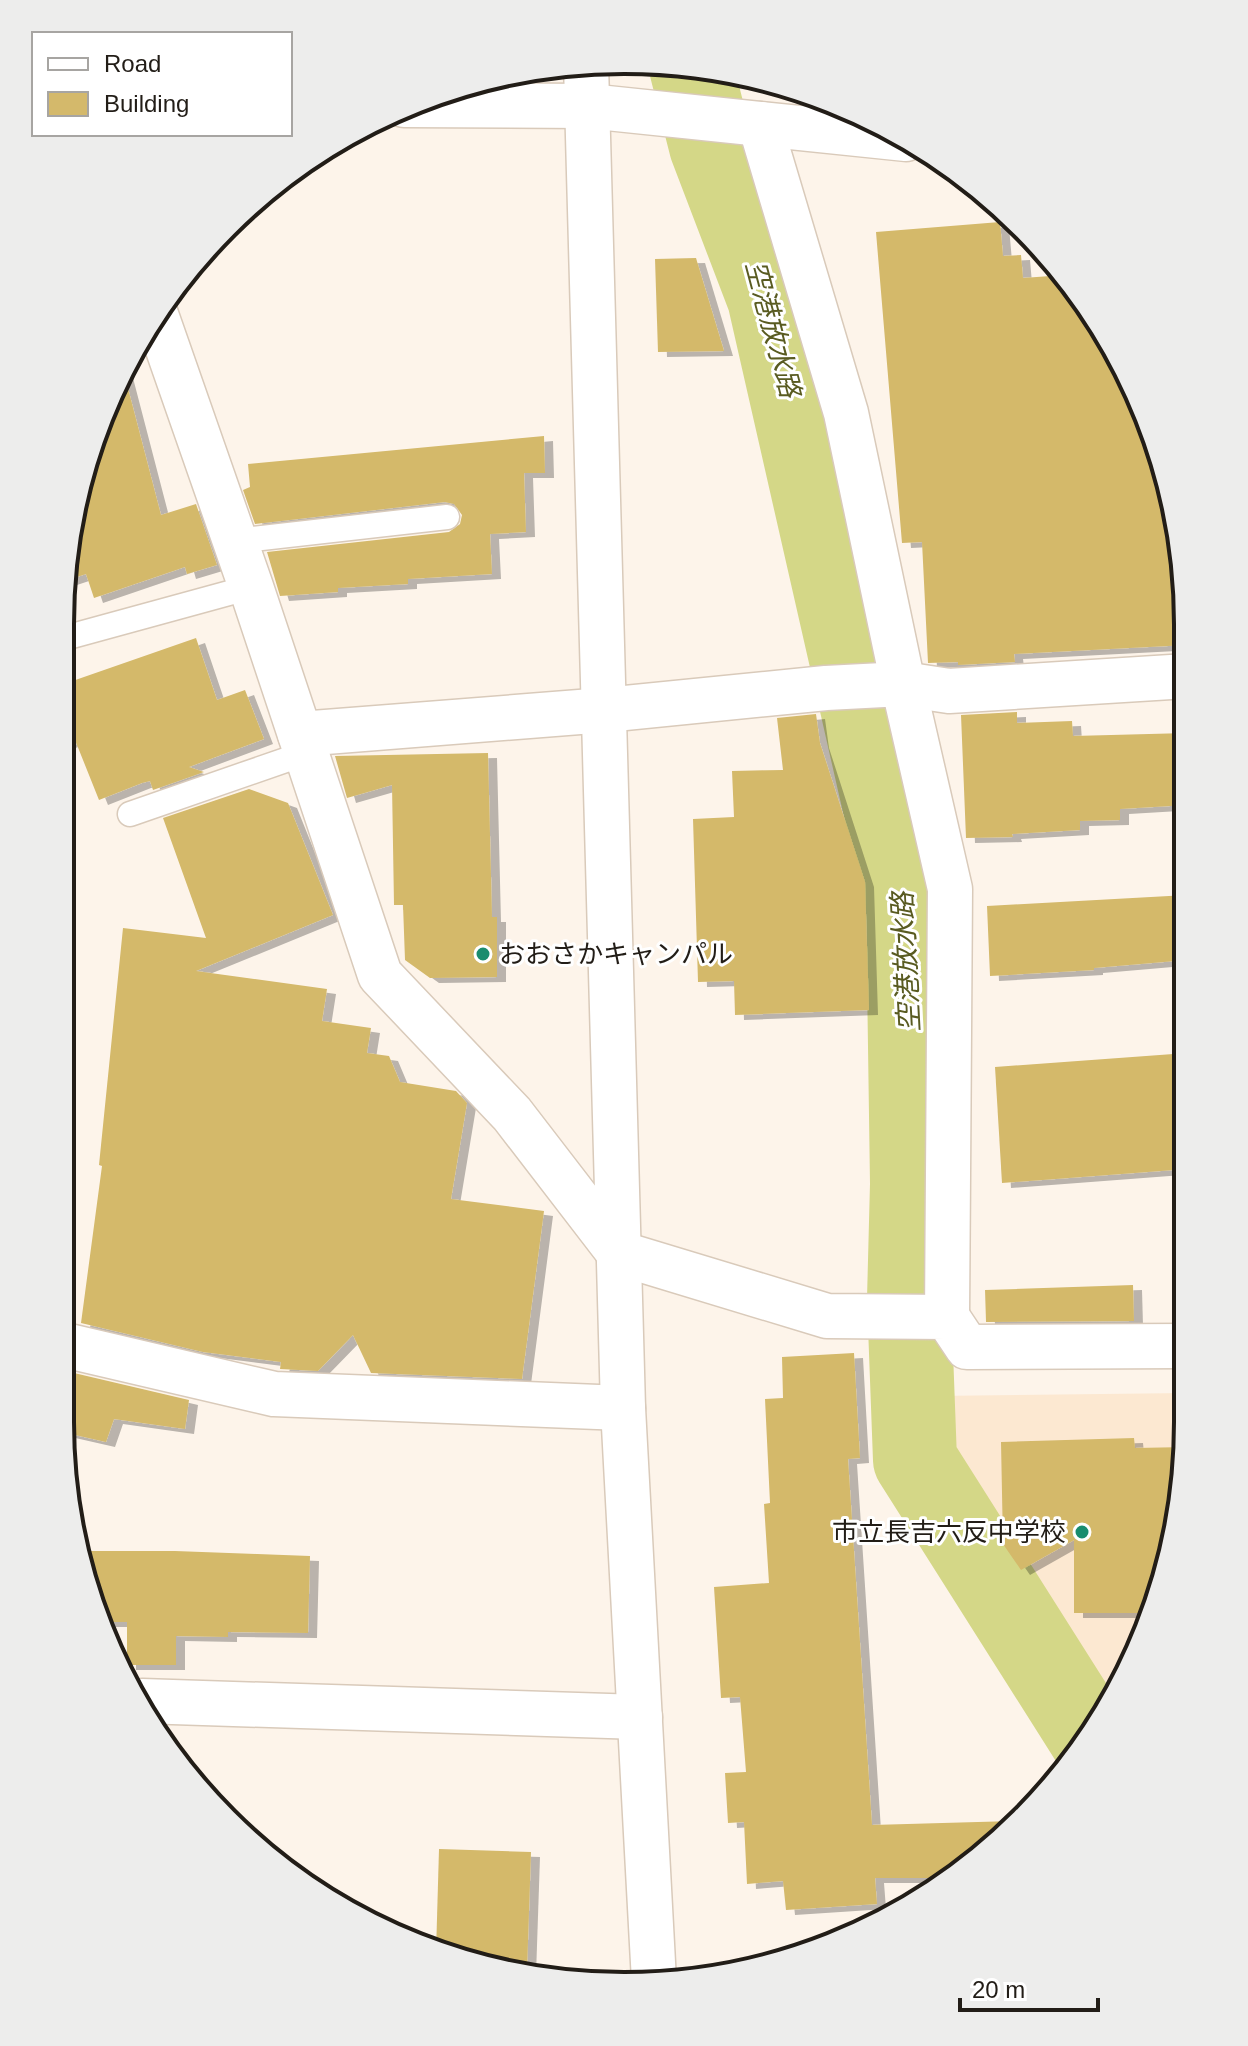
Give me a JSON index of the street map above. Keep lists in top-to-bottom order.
{
  "water": ["空港放水路"],
  "places": ["おおさかキャンパル", "市立長吉六反中学校"],
  "legend": ["Road", "Building"],
  "scale_bar": "20 m"
}
